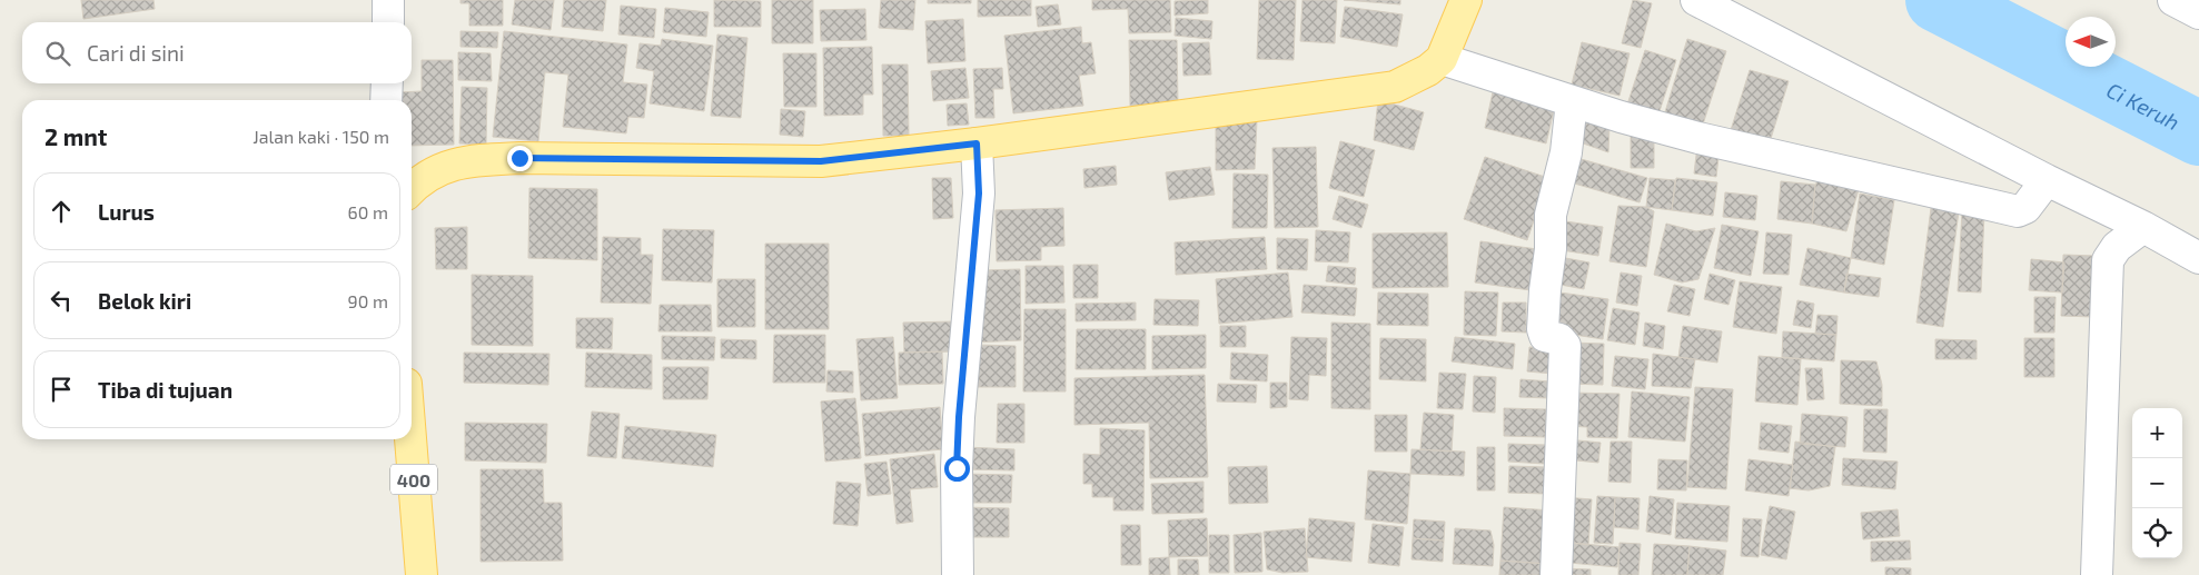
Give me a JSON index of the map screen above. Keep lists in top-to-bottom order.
{
  "streets": {
    "main road": ["400"]
  },
  "water": ["Ci Keruh"],
  "north": "left",
  "page": {
    "search": "Cari di sini",
    "heading": ["2 mnt", "Jalan kaki · 150 m"],
    "list": [
      ["Lurus", "60 m"],
      ["Belok kiri", "90 m"],
      "Tiba di tujuan"
    ],
    "map_buttons": ["+", "−"]
  }
}
